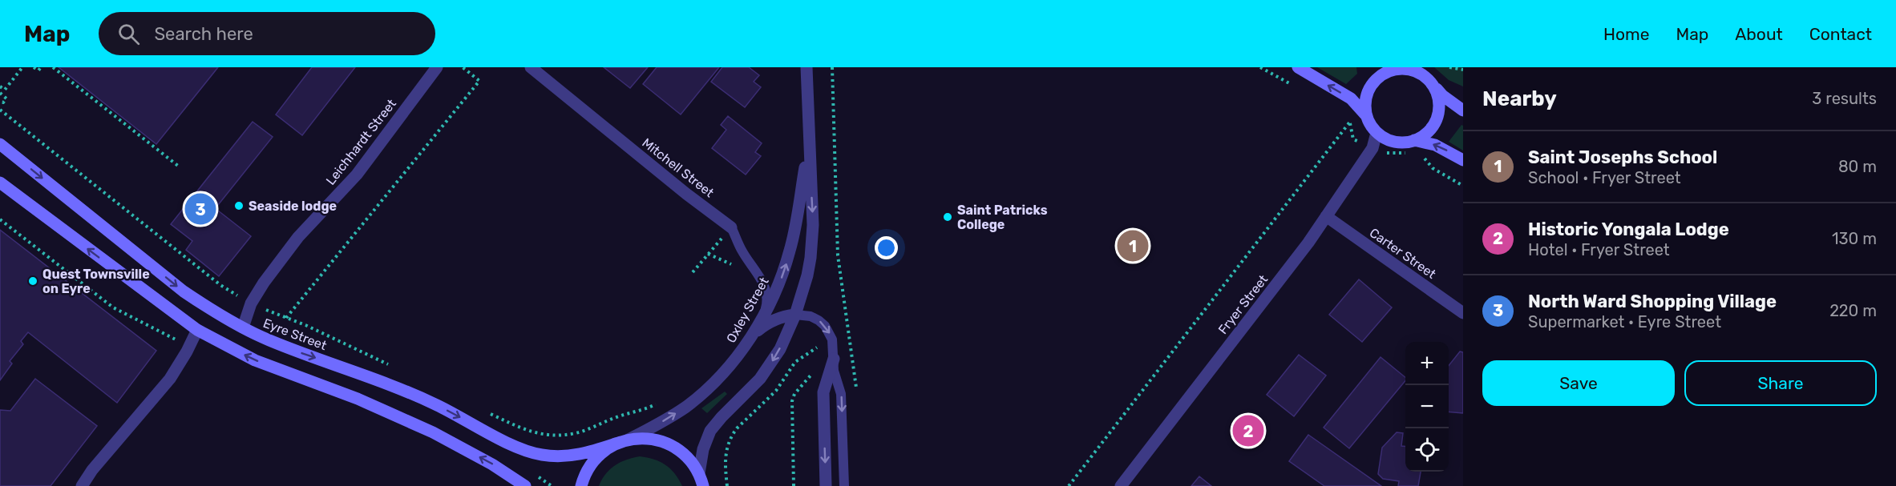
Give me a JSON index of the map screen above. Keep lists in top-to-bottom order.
{
  "streets": {
    "main road": ["Eyre Street"],
    "street": [
      "Leichhardt Street",
      "Mitchell Street",
      "Carter Street",
      "Fryer Street",
      "Oxley Street"
    ]
  },
  "crossings": [
    ["Leichhardt Street", "Eyre Street"],
    ["Mitchell Street", "Oxley Street"],
    ["Carter Street", "Fryer Street"],
    ["Oxley Street", "Eyre Street"]
  ],
  "places": ["Seaside lodge", "Saint Patricks College", "Quest Townsville on Eyre"],
  "page": {
    "header": "Map",
    "search": "Search here",
    "nav": [
      "Home",
      "Map",
      "About",
      "Contact"
    ],
    "heading": ["Nearby", "3 results"],
    "list": [
      {
        "mark": "1",
        "name": "Saint Josephs School",
        "note": "School · Fryer Street",
        "value": "80 m"
      },
      {
        "mark": "2",
        "name": "Historic Yongala Lodge",
        "note": "Hotel · Fryer Street",
        "value": "130 m"
      },
      {
        "mark": "3",
        "name": "North Ward Shopping Village",
        "note": "Supermarket · Eyre Street",
        "value": "220 m"
      }
    ],
    "pins": ["3", "1", "2"],
    "map_buttons": ["+", "−"],
    "buttons": ["Save", "Share"]
  }
}
